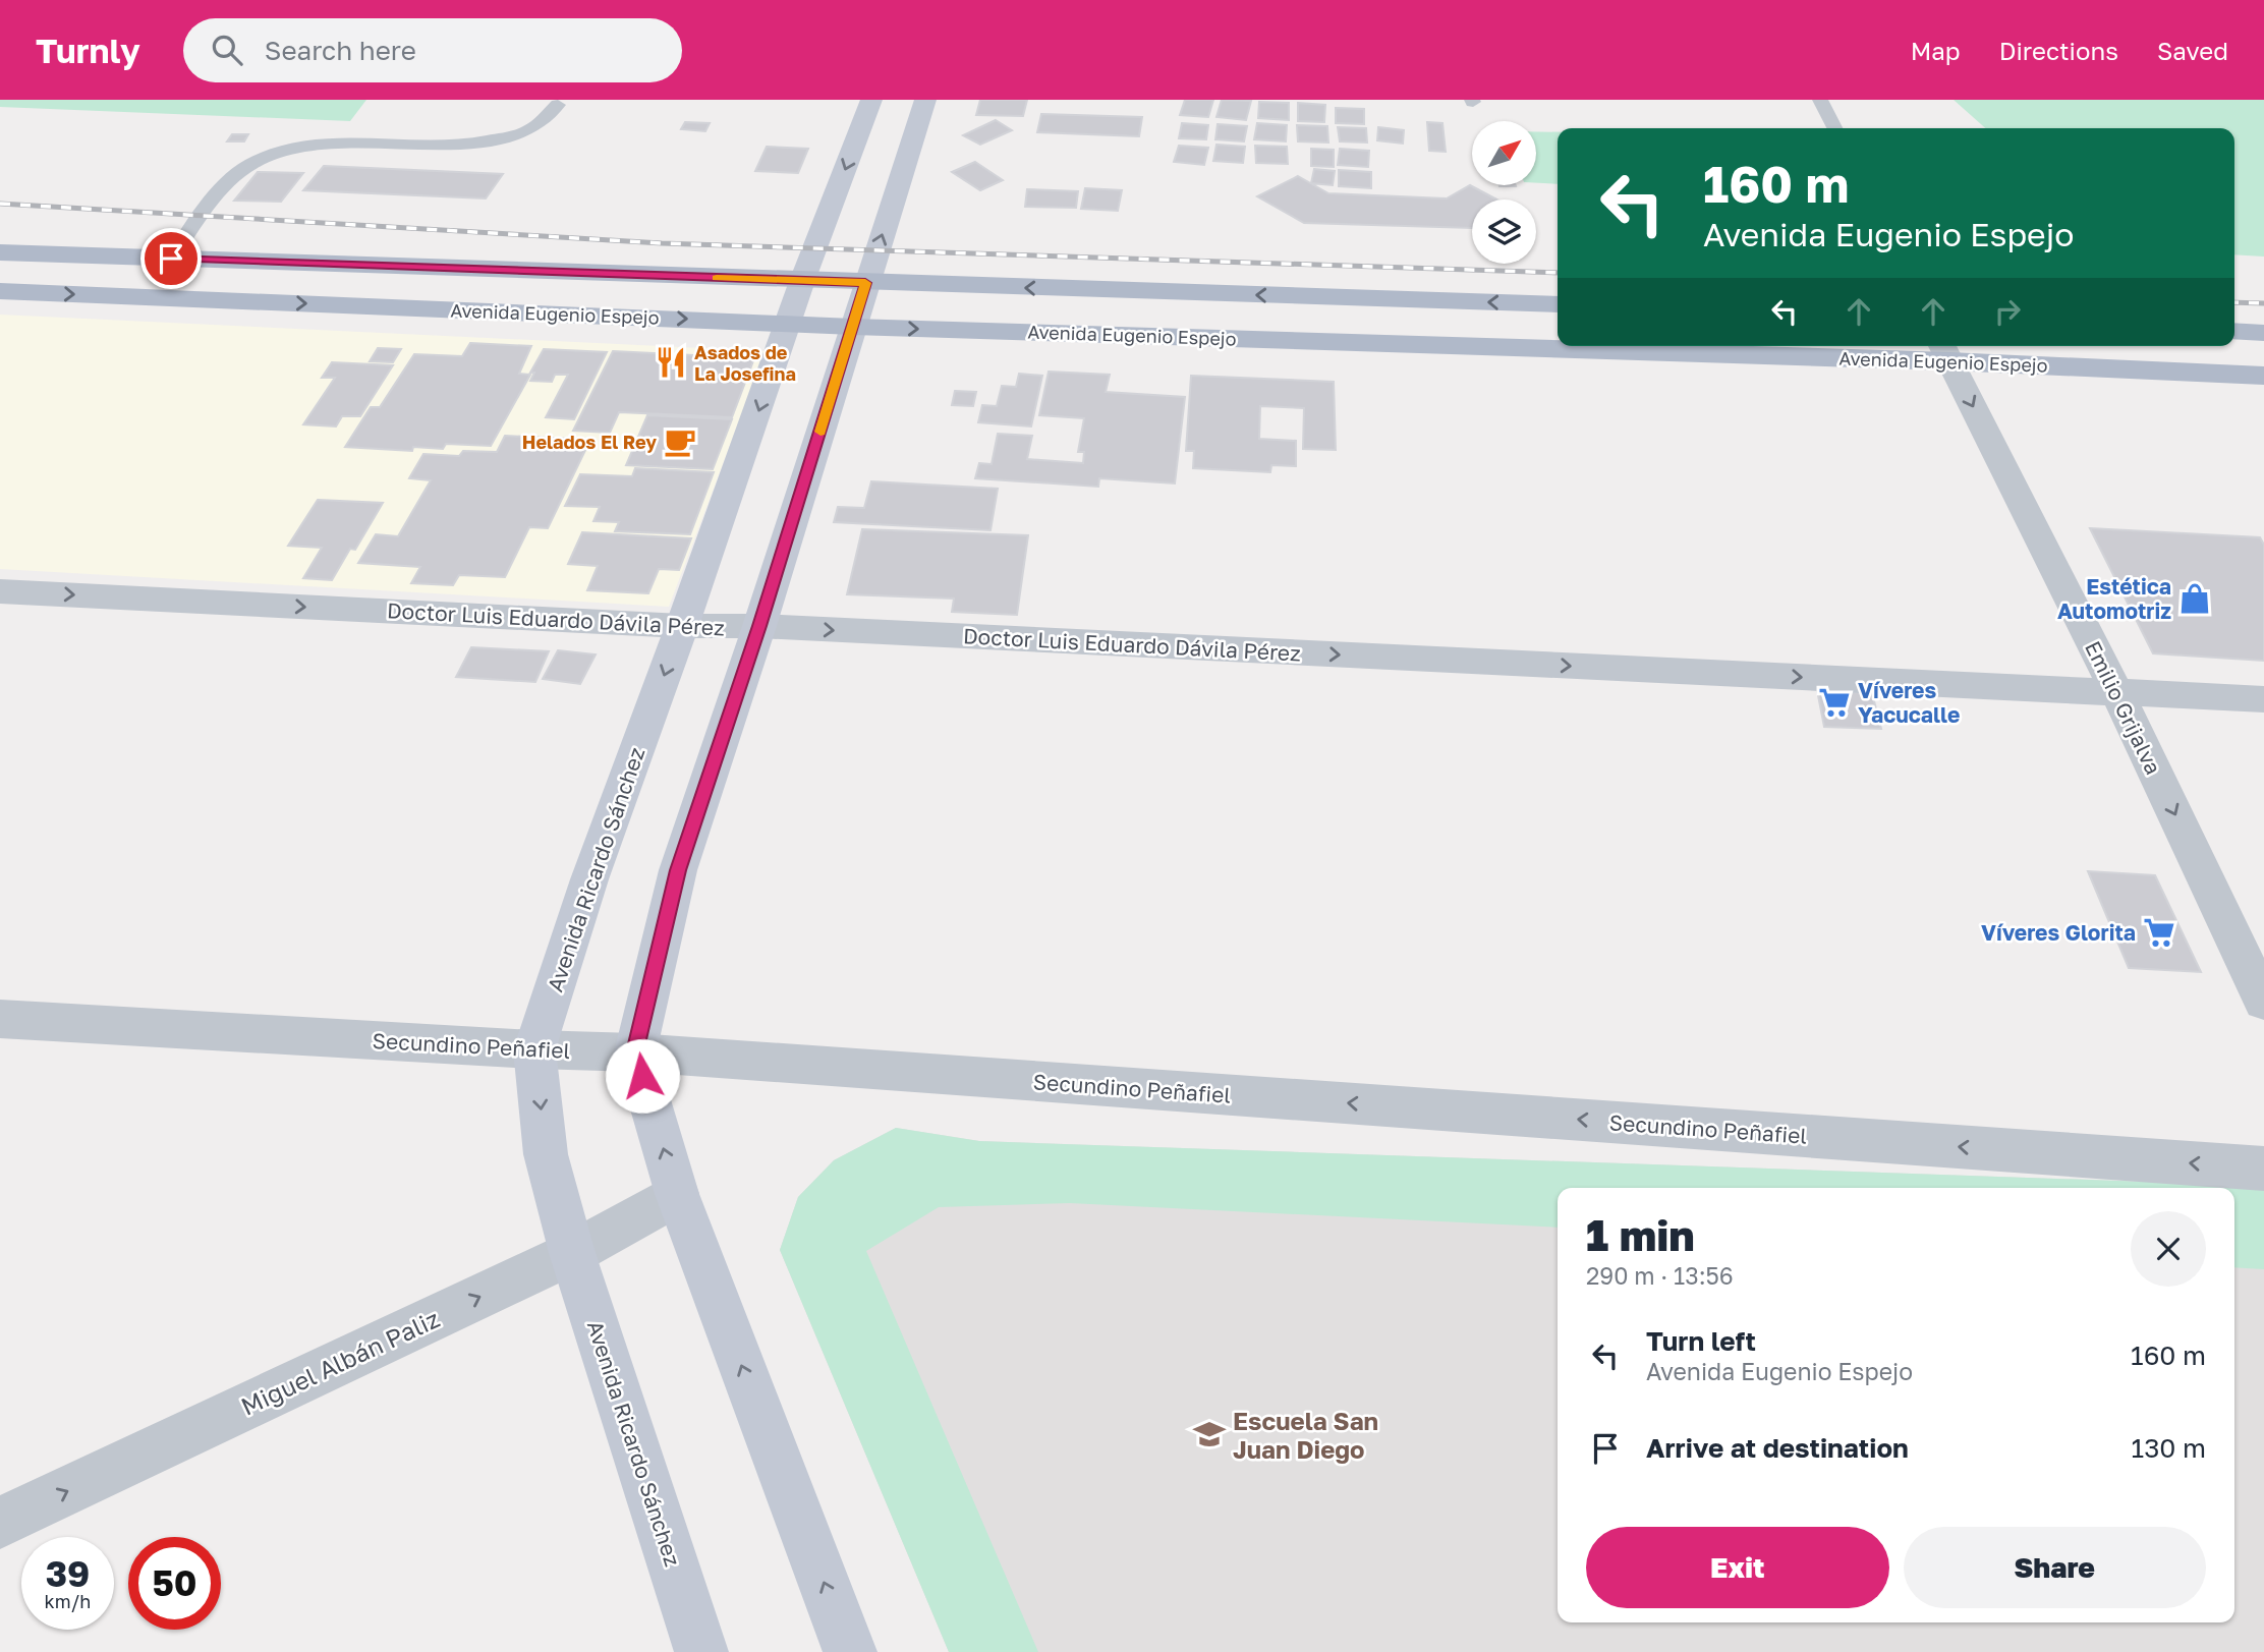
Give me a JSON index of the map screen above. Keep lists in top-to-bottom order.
{
  "streets": {
    "main road": ["Avenida Eugenio Espejo", "Avenida Ricardo Sánchez"],
    "street": [
      "Doctor Luis Eduardo Dávila Pérez",
      "Emilio Grijalva",
      "Secundino Peñafiel",
      "Miguel Albán Paliz"
    ]
  },
  "crossings": [
    ["Avenida Eugenio Espejo", "Emilio Grijalva"],
    ["Avenida Eugenio Espejo", "Avenida Ricardo Sánchez"],
    ["Doctor Luis Eduardo Dávila Pérez", "Emilio Grijalva"],
    ["Doctor Luis Eduardo Dávila Pérez", "Avenida Ricardo Sánchez"],
    ["Avenida Ricardo Sánchez", "Secundino Peñafiel"],
    ["Avenida Ricardo Sánchez", "Miguel Albán Paliz"]
  ],
  "one_way": [
    "Doctor Luis Eduardo Dávila Pérez",
    "Emilio Grijalva",
    "Secundino Peñafiel",
    "Miguel Albán Paliz"
  ],
  "places": {
    "restaurant": ["Asados de La Josefina"],
    "cafe": ["Helados El Rey"],
    "shop": ["Estética Automotriz"],
    "supermarket": ["Víveres Yacucalle", "Víveres Glorita"],
    "school or university": ["Escuela San Juan Diego"]
  },
  "north": "top right",
  "page": {
    "header": "Turnly",
    "search": "Search here",
    "nav": ["Map", "Directions", "Saved"],
    "turn": ["160 m", "Avenida Eugenio Espejo"],
    "heading": ["1 min", "290 m · 13:56"],
    "list": [
      {
        "name": "Turn left",
        "note": "Avenida Eugenio Espejo",
        "value": "160 m"
      },
      {
        "name": "Arrive at destination",
        "value": "130 m"
      }
    ],
    "buttons": ["Exit", "Share"],
    "speed": "39 km/h",
    "limit": "50"
  }
}
